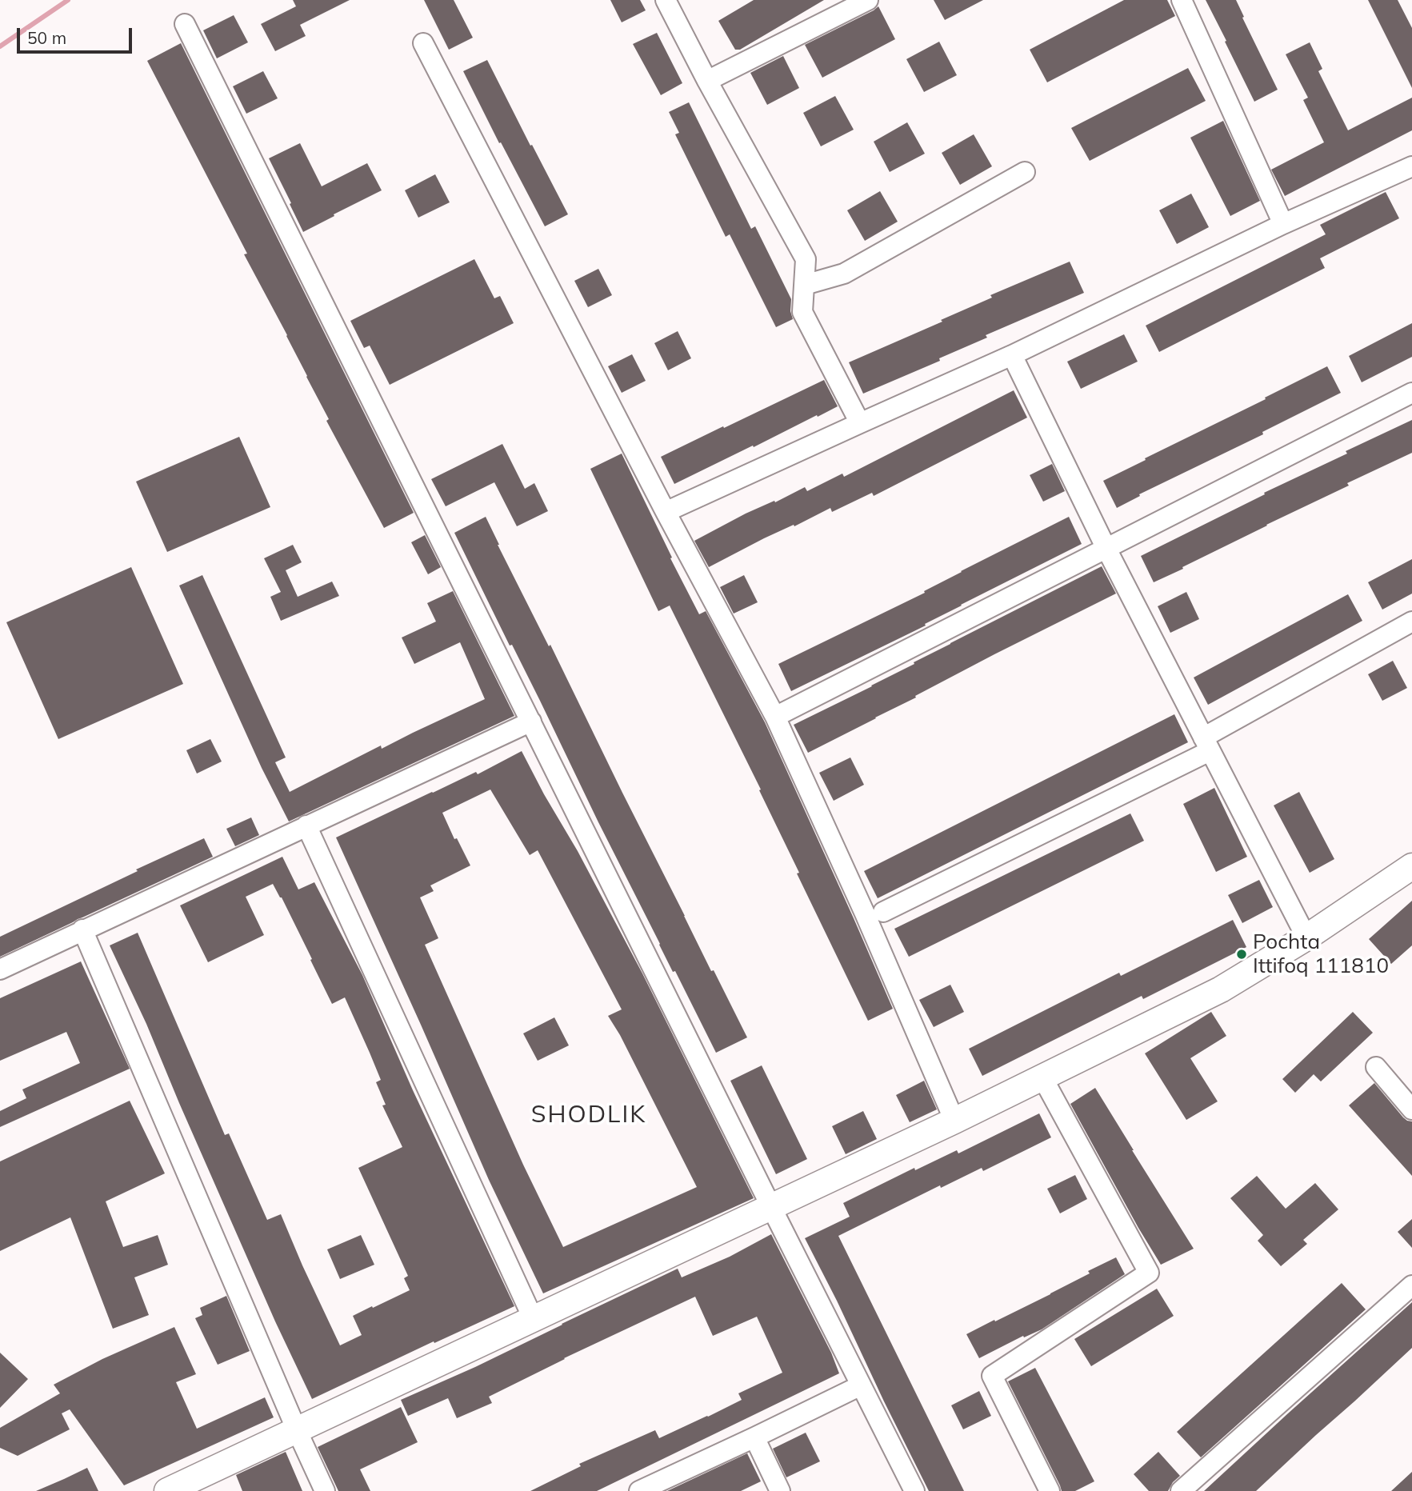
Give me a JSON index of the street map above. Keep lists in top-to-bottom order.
{
  "districts": ["SHODLIK"],
  "places": ["Pochta Ittifoq 111810"],
  "scale_bar": "50 m"
}
